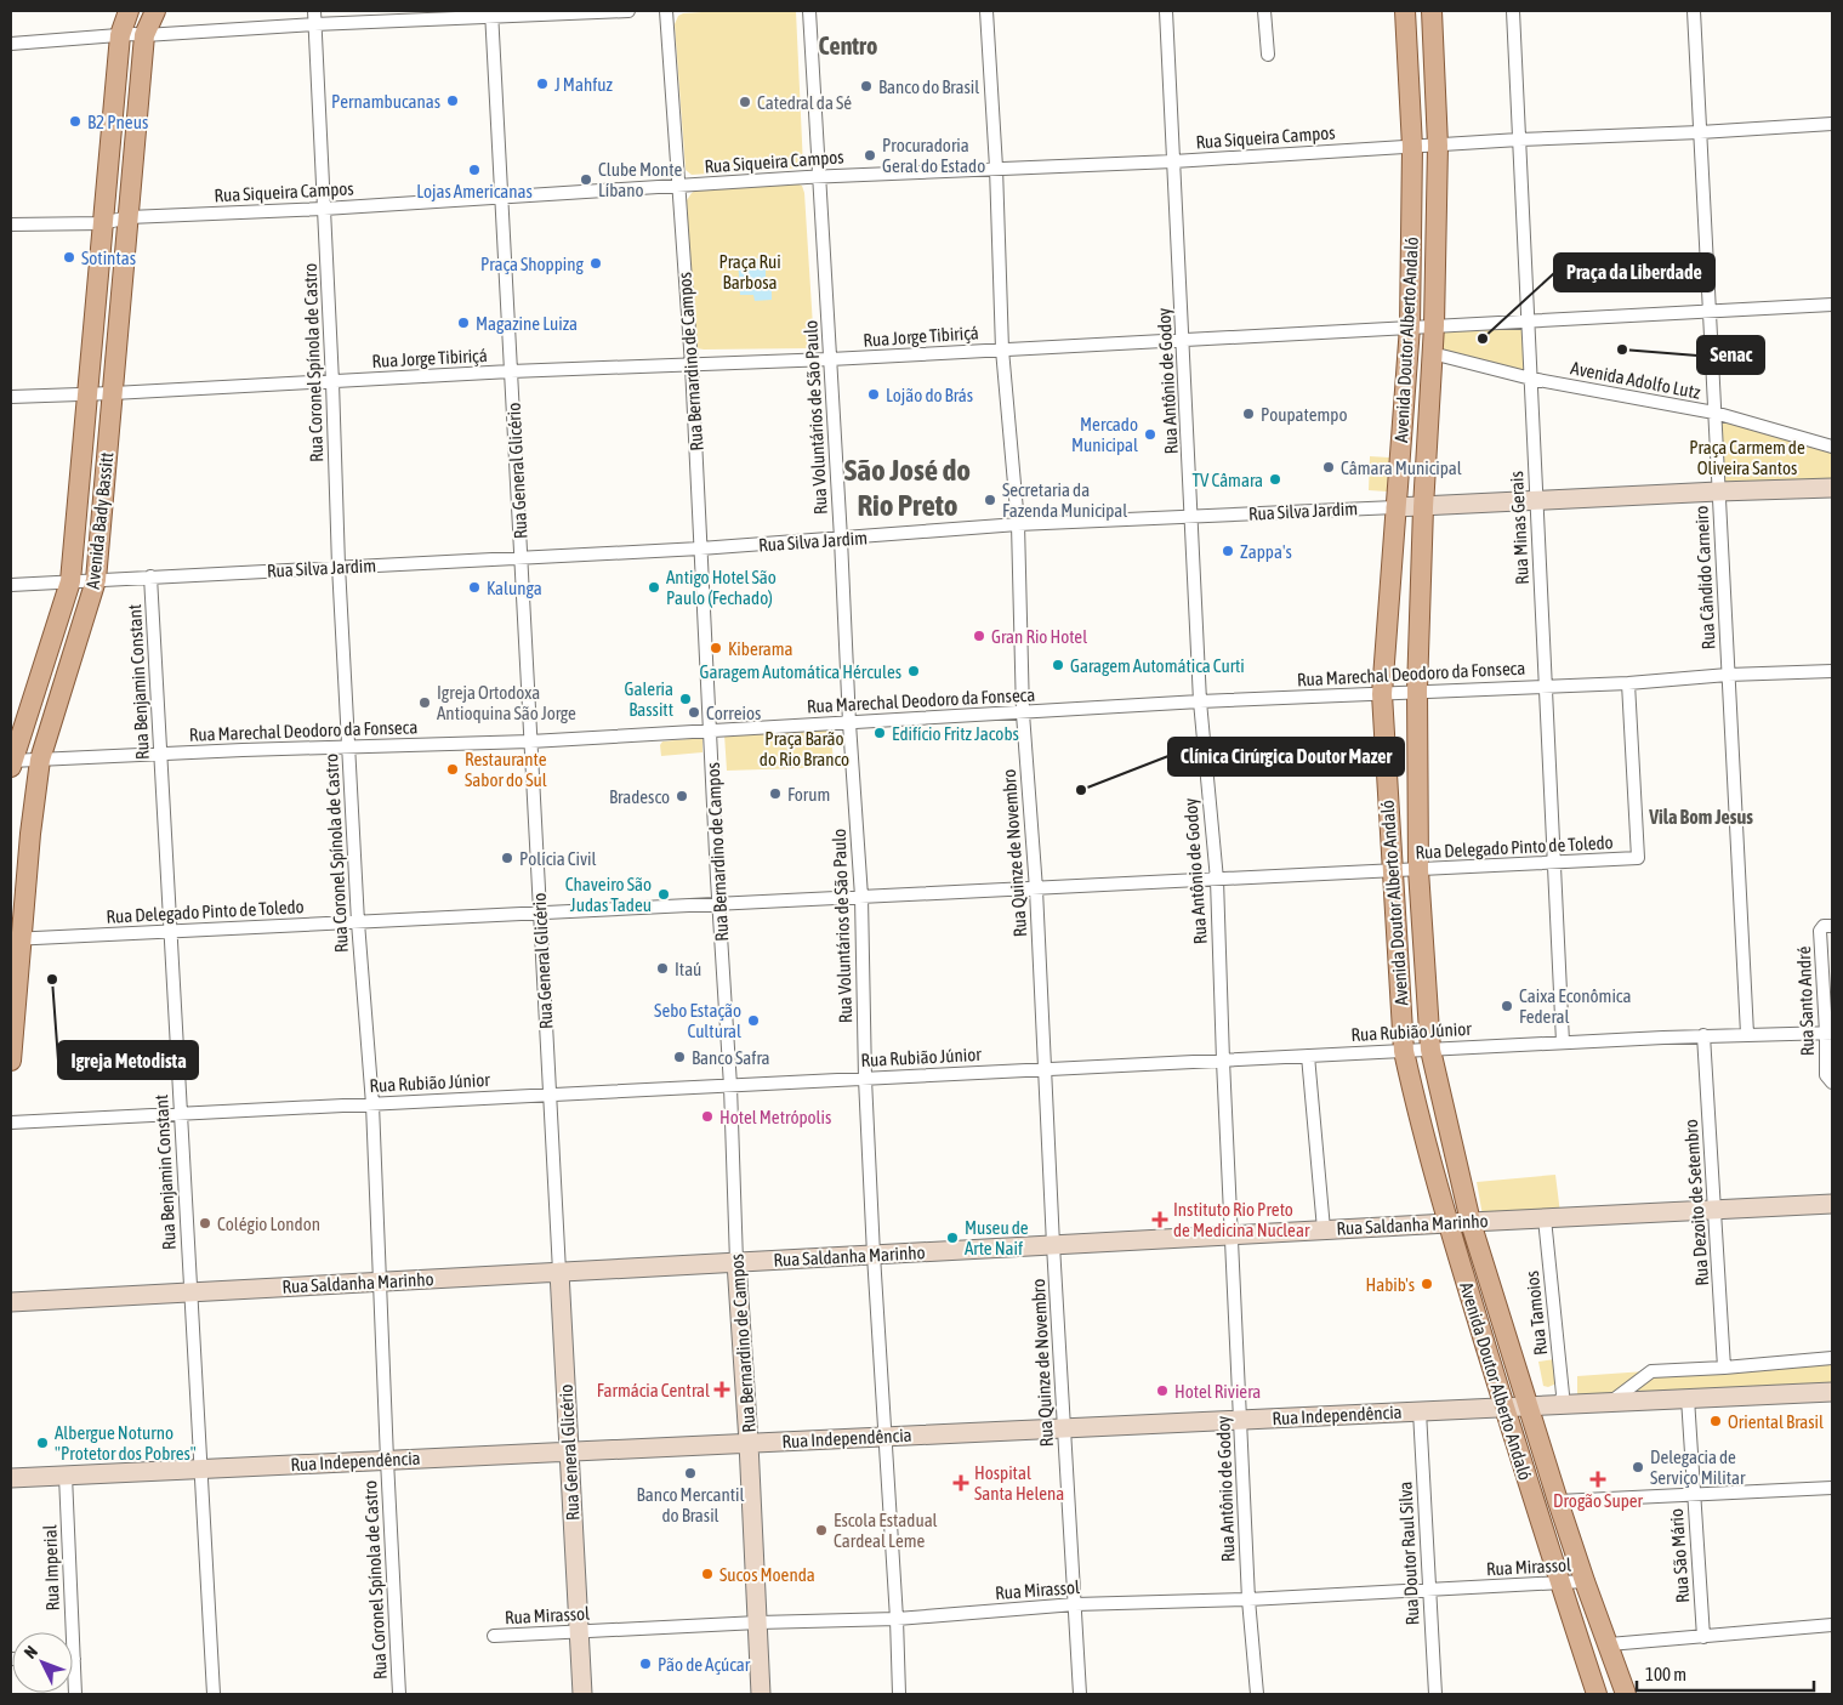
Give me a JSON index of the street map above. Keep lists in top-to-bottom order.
{
  "streets": {
    "main road": ["Avenida Doutor Alberto Andaló", "Avenida Bady Bassitt"],
    "street": [
      "Rua Siqueira Campos",
      "Rua Jorge Tibiriçá",
      "Rua Bernardino de Campos",
      "Rua Coronel Spínola de Castro",
      "Avenida Adolfo Lutz",
      "Rua Antônio de Godoy",
      "Rua Voluntários de São Paulo",
      "Rua General Glicério",
      "Rua Silva Jardim",
      "Rua Minas Gerais",
      "Rua Cândido Carneiro",
      "Rua Marechal Deodoro da Fonseca",
      "Rua Benjamin Constant",
      "Rua Delegado Pinto de Toledo",
      "Rua Quinze de Novembro",
      "Rua Santo André",
      "Rua Rubião Júnior",
      "Rua Dezoito de Setembro",
      "Rua Saldanha Marinho",
      "Rua Tamoios",
      "Rua Independência",
      "Rua Doutor Raul Silva",
      "Rua São Mário",
      "Rua Mirassol",
      "Rua Imperial"
    ]
  },
  "crossings": [
    ["Rua Siqueira Campos", "Avenida Doutor Alberto Andaló"],
    ["Rua Siqueira Campos", "Rua Bernardino de Campos"],
    ["Rua Siqueira Campos", "Rua Coronel Spínola de Castro"],
    ["Rua Siqueira Campos", "Rua Antônio de Godoy"],
    ["Rua Siqueira Campos", "Rua Voluntários de São Paulo"],
    ["Rua Siqueira Campos", "Rua General Glicério"],
    ["Rua Siqueira Campos", "Avenida Bady Bassitt"],
    ["Rua Siqueira Campos", "Rua Minas Gerais"],
    ["Rua Siqueira Campos", "Rua Cândido Carneiro"],
    ["Rua Siqueira Campos", "Rua Quinze de Novembro"],
    ["Rua Jorge Tibiriçá", "Avenida Doutor Alberto Andaló"],
    ["Rua Jorge Tibiriçá", "Rua Bernardino de Campos"],
    ["Rua Jorge Tibiriçá", "Rua Coronel Spínola de Castro"],
    ["Rua Jorge Tibiriçá", "Rua Antônio de Godoy"],
    ["Rua Jorge Tibiriçá", "Rua Voluntários de São Paulo"],
    ["Rua Jorge Tibiriçá", "Rua General Glicério"],
    ["Rua Jorge Tibiriçá", "Avenida Bady Bassitt"],
    ["Rua Jorge Tibiriçá", "Rua Minas Gerais"],
    ["Rua Jorge Tibiriçá", "Rua Cândido Carneiro"],
    ["Rua Jorge Tibiriçá", "Rua Quinze de Novembro"],
    ["Avenida Doutor Alberto Andaló", "Avenida Adolfo Lutz"],
    ["Avenida Doutor Alberto Andaló", "Rua Silva Jardim"],
    ["Avenida Doutor Alberto Andaló", "Rua Marechal Deodoro da Fonseca"],
    ["Avenida Doutor Alberto Andaló", "Rua Delegado Pinto de Toledo"],
    ["Avenida Doutor Alberto Andaló", "Rua Rubião Júnior"],
    ["Avenida Doutor Alberto Andaló", "Rua Saldanha Marinho"],
    ["Avenida Doutor Alberto Andaló", "Rua Independência"],
    ["Avenida Doutor Alberto Andaló", "Rua Mirassol"],
    ["Rua Bernardino de Campos", "Rua Silva Jardim"],
    ["Rua Bernardino de Campos", "Rua Marechal Deodoro da Fonseca"],
    ["Rua Bernardino de Campos", "Rua Delegado Pinto de Toledo"],
    ["Rua Bernardino de Campos", "Rua Rubião Júnior"],
    ["Rua Bernardino de Campos", "Rua Saldanha Marinho"],
    ["Rua Bernardino de Campos", "Rua Independência"],
    ["Rua Bernardino de Campos", "Rua Mirassol"],
    ["Rua Coronel Spínola de Castro", "Rua Silva Jardim"],
    ["Rua Coronel Spínola de Castro", "Rua Marechal Deodoro da Fonseca"],
    ["Rua Coronel Spínola de Castro", "Rua Delegado Pinto de Toledo"],
    ["Rua Coronel Spínola de Castro", "Rua Rubião Júnior"],
    ["Rua Coronel Spínola de Castro", "Rua Saldanha Marinho"],
    ["Rua Coronel Spínola de Castro", "Rua Independência"],
    ["Avenida Adolfo Lutz", "Rua Minas Gerais"],
    ["Avenida Adolfo Lutz", "Rua Cândido Carneiro"],
    ["Rua Antônio de Godoy", "Rua Silva Jardim"],
    ["Rua Antônio de Godoy", "Rua Marechal Deodoro da Fonseca"],
    ["Rua Antônio de Godoy", "Rua Delegado Pinto de Toledo"],
    ["Rua Antônio de Godoy", "Rua Rubião Júnior"],
    ["Rua Antônio de Godoy", "Rua Saldanha Marinho"],
    ["Rua Antônio de Godoy", "Rua Independência"],
    ["Rua Antônio de Godoy", "Rua Mirassol"],
    ["Rua Voluntários de São Paulo", "Rua Silva Jardim"],
    ["Rua Voluntários de São Paulo", "Rua Marechal Deodoro da Fonseca"],
    ["Rua Voluntários de São Paulo", "Rua Delegado Pinto de Toledo"],
    ["Rua Voluntários de São Paulo", "Rua Rubião Júnior"],
    ["Rua Voluntários de São Paulo", "Rua Saldanha Marinho"],
    ["Rua Voluntários de São Paulo", "Rua Independência"],
    ["Rua Voluntários de São Paulo", "Rua Mirassol"],
    ["Rua General Glicério", "Rua Silva Jardim"],
    ["Rua General Glicério", "Rua Marechal Deodoro da Fonseca"],
    ["Rua General Glicério", "Rua Delegado Pinto de Toledo"],
    ["Rua General Glicério", "Rua Rubião Júnior"],
    ["Rua General Glicério", "Rua Saldanha Marinho"],
    ["Rua General Glicério", "Rua Independência"],
    ["Rua General Glicério", "Rua Mirassol"],
    ["Rua Silva Jardim", "Avenida Bady Bassitt"],
    ["Rua Silva Jardim", "Rua Minas Gerais"],
    ["Rua Silva Jardim", "Rua Cândido Carneiro"],
    ["Rua Silva Jardim", "Rua Benjamin Constant"],
    ["Rua Silva Jardim", "Rua Quinze de Novembro"],
    ["Avenida Bady Bassitt", "Rua Marechal Deodoro da Fonseca"],
    ["Avenida Bady Bassitt", "Rua Delegado Pinto de Toledo"],
    ["Rua Minas Gerais", "Rua Marechal Deodoro da Fonseca"],
    ["Rua Minas Gerais", "Rua Delegado Pinto de Toledo"],
    ["Rua Minas Gerais", "Rua Rubião Júnior"],
    ["Rua Cândido Carneiro", "Rua Marechal Deodoro da Fonseca"],
    ["Rua Cândido Carneiro", "Rua Rubião Júnior"],
    ["Rua Marechal Deodoro da Fonseca", "Rua Benjamin Constant"],
    ["Rua Marechal Deodoro da Fonseca", "Rua Delegado Pinto de Toledo"],
    ["Rua Marechal Deodoro da Fonseca", "Rua Quinze de Novembro"],
    ["Rua Benjamin Constant", "Rua Delegado Pinto de Toledo"],
    ["Rua Benjamin Constant", "Rua Rubião Júnior"],
    ["Rua Benjamin Constant", "Rua Saldanha Marinho"],
    ["Rua Benjamin Constant", "Rua Independência"],
    ["Rua Delegado Pinto de Toledo", "Rua Quinze de Novembro"],
    ["Rua Quinze de Novembro", "Rua Rubião Júnior"],
    ["Rua Quinze de Novembro", "Rua Saldanha Marinho"],
    ["Rua Quinze de Novembro", "Rua Independência"],
    ["Rua Quinze de Novembro", "Rua Mirassol"],
    ["Rua Santo André", "Rua Rubião Júnior"],
    ["Rua Rubião Júnior", "Rua Dezoito de Setembro"],
    ["Rua Dezoito de Setembro", "Rua Saldanha Marinho"],
    ["Rua Saldanha Marinho", "Rua Tamoios"],
    ["Rua Tamoios", "Rua Independência"],
    ["Rua Independência", "Rua Doutor Raul Silva"],
    ["Rua Independência", "Rua São Mário"],
    ["Rua Independência", "Rua Imperial"],
    ["Rua Doutor Raul Silva", "Rua Mirassol"]
  ],
  "districts": ["Centro", "São José do Rio Preto", "Vila Bom Jesus"],
  "parks": ["Praça Rui Barbosa", "Praça Carmem de Oliveira Santos", "Praça Barão do Rio Branco"],
  "places": {
    "other": [
      "J Mahfuz",
      "Banco do Brasil",
      "Pernambucanas",
      "Catedral da Sé",
      "B2 Pneus",
      "Procuradoria Geral do Estado",
      "Lojas Americanas",
      "Clube Monte Líbano",
      "Sotintas",
      "Praça Shopping",
      "Magazine Luiza",
      "Praça da Liberdade",
      "Senac",
      "Lojão do Brás",
      "Poupatempo",
      "Mercado Municipal",
      "Câmara Municipal",
      "TV Câmara",
      "Secretaria da Fazenda Municipal",
      "Zappa's",
      "Kalunga",
      "Antigo Hotel São Paulo (Fechado)",
      "Gran Rio Hotel",
      "Kiberama",
      "Garagem Automática Curti",
      "Garagem Automática Hércules",
      "Galeria Bassitt",
      "Igreja Ortodoxa Antioquina São Jorge",
      "Correios",
      "Edifício Fritz Jacobs",
      "Restaurante Sabor do Sul",
      "Clínica Cirúrgica Doutor Mazer",
      "Forum",
      "Bradesco",
      "Polícia Civil",
      "Chaveiro São Judas Tadeu",
      "Itaú",
      "Igreja Metodista",
      "Caixa Econômica Federal",
      "Sebo Estação Cultural",
      "Banco Safra",
      "Hotel Metrópolis",
      "Colégio London",
      "Museu de Arte Naif",
      "Habib's",
      "Hotel Riviera",
      "Oriental Brasil",
      "Albergue Noturno \"Protetor dos Pobres\"",
      "Delegacia de Serviço Militar",
      "Banco Mercantil do Brasil",
      "Escola Estadual Cardeal Leme",
      "Sucos Moenda",
      "Pão de Açúcar"
    ],
    "health": [
      "Instituto Rio Preto de Medicina Nuclear",
      "Farmácia Central",
      "Drogão Super",
      "Hospital Santa Helena"
    ]
  },
  "scale_bar": "100 m",
  "north": "top left"
}
